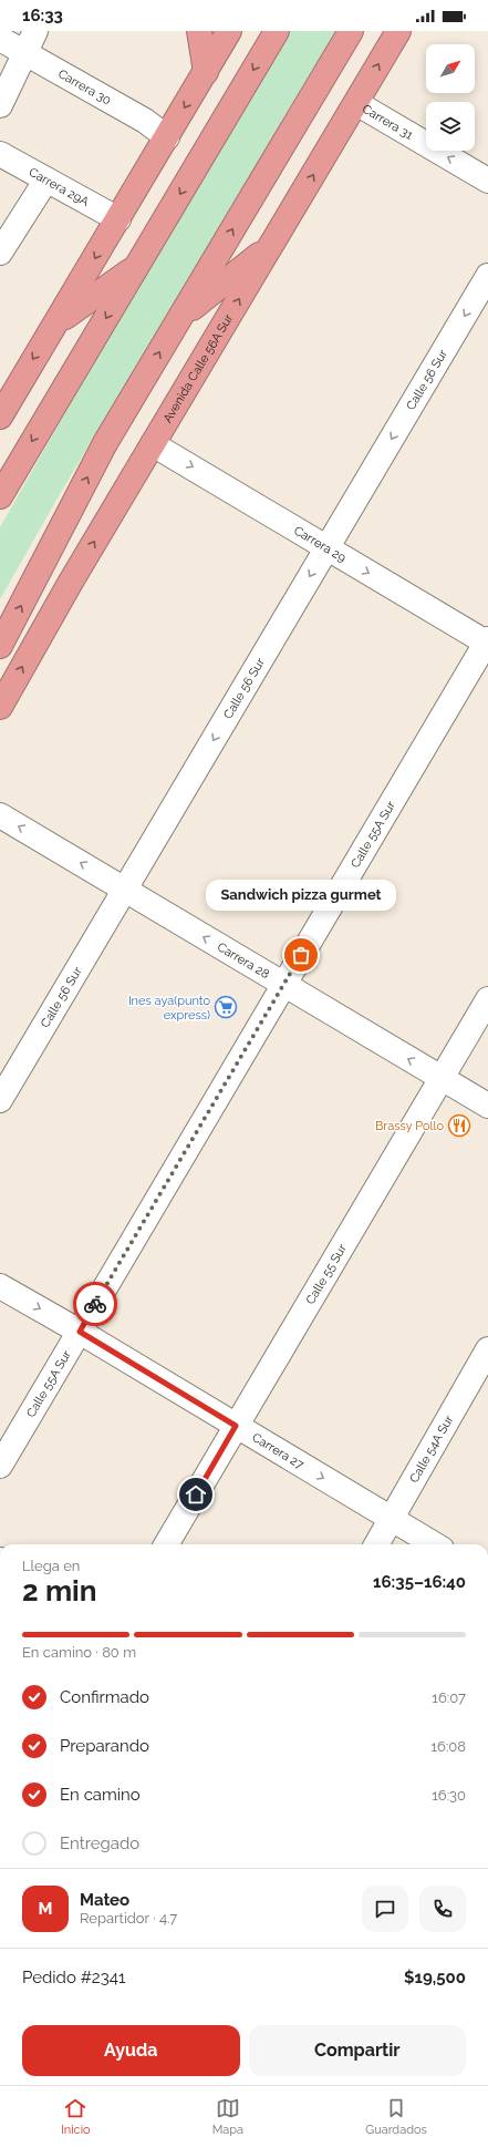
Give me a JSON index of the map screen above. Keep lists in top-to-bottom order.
{
  "streets": {
    "highway": ["Avenida Calle 56A Sur"],
    "street": [
      "Carrera 30",
      "Carrera 31",
      "Carrera 29A",
      "Calle 56 Sur",
      "Carrera 29",
      "Calle 55A Sur",
      "Carrera 28",
      "Calle 55 Sur",
      "Calle 54A Sur",
      "Carrera 27"
    ]
  },
  "crossings": [
    ["Carrera 31", "Avenida Calle 56A Sur"],
    ["Avenida Calle 56A Sur", "Carrera 29"],
    ["Calle 56 Sur", "Carrera 29"],
    ["Calle 56 Sur", "Carrera 28"],
    ["Carrera 29", "Calle 55A Sur"],
    ["Calle 55A Sur", "Carrera 28"],
    ["Calle 55A Sur", "Carrera 27"],
    ["Carrera 28", "Calle 55 Sur"],
    ["Calle 55 Sur", "Carrera 27"],
    ["Calle 54A Sur", "Carrera 27"]
  ],
  "one_way": [
    "Carrera 31",
    "Calle 56 Sur",
    "Carrera 29",
    "Carrera 28",
    "Carrera 27"
  ],
  "places": {
    "other": ["Sandwich pizza gurmet"],
    "supermarket": ["Ines aya(punto express)"],
    "restaurant": ["Brassy Pollo"]
  },
  "north": "top right",
  "page": {
    "status": "16:33",
    "bubble": "Sandwich pizza gurmet",
    "heading": ["2 min", "Llega en", "16:35–16:40"],
    "panel": [
      "Mateo",
      "Repartidor · 4.7",
      "Pedido #2341",
      "$19,500"
    ],
    "bar": "En camino · 80 m",
    "list": [
      ["Confirmado", "16:07"],
      ["Preparando", "16:08"],
      ["En camino", "16:30"],
      "Entregado"
    ],
    "round": "M",
    "buttons": ["Ayuda", "Compartir"],
    "tabs": ["Inicio", "Mapa", "Guardados"]
  }
}
